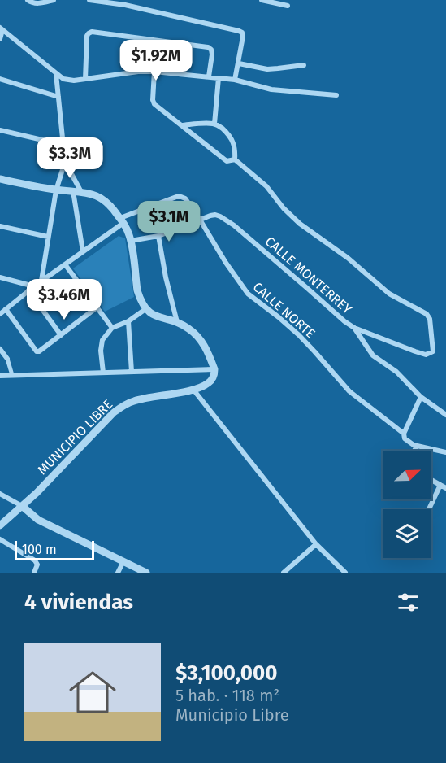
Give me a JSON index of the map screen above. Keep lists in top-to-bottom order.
{
  "streets": {
    "street": ["CALLE MONTERREY", "CALLE NORTE", "MUNICIPIO LIBRE"]
  },
  "crossings": [
    ["CALLE MONTERREY", "CALLE NORTE"]
  ],
  "scale_bar": "100 m",
  "north": "top right",
  "page": {
    "price": [
      "$1.92M",
      "$3.3M",
      "$3.1M",
      "$3.46M"
    ],
    "scale": "100 m",
    "heading": "4 viviendas",
    "list": [
      {
        "name": "$3,100,000",
        "note": "5 hab. · 118 m² · Municipio Libre"
      }
    ]
  }
}
